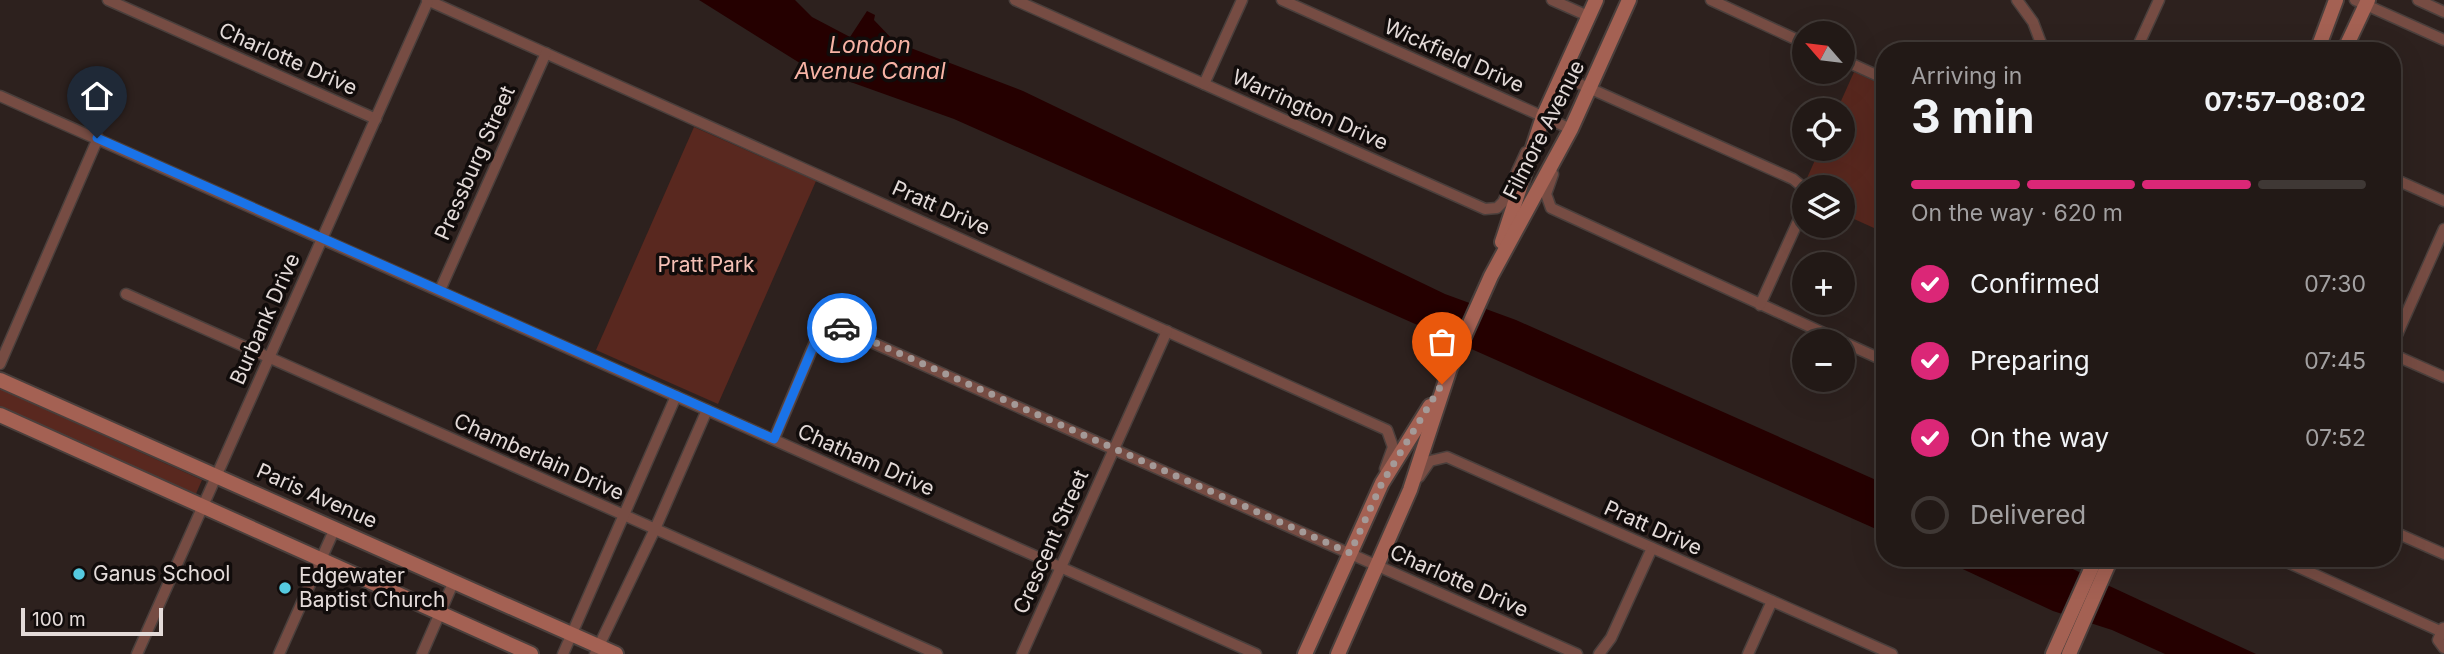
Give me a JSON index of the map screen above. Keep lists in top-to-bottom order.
{
  "streets": {
    "street": [
      "Wickfield Drive",
      "Charlotte Drive",
      "Warrington Drive",
      "Filmore Avenue",
      "Pressburg Street",
      "Pratt Drive",
      "Burbank Drive",
      "Chamberlain Drive",
      "Chatham Drive",
      "Paris Avenue",
      "Crescent Street"
    ]
  },
  "crossings": [
    ["Wickfield Drive", "Warrington Drive"],
    ["Wickfield Drive", "Filmore Avenue"],
    ["Charlotte Drive", "Filmore Avenue"],
    ["Charlotte Drive", "Burbank Drive"],
    ["Charlotte Drive", "Chatham Drive"],
    ["Charlotte Drive", "Crescent Street"],
    ["Warrington Drive", "Filmore Avenue"],
    ["Filmore Avenue", "Pratt Drive"],
    ["Pressburg Street", "Pratt Drive"],
    ["Pressburg Street", "Chatham Drive"],
    ["Pratt Drive", "Burbank Drive"],
    ["Pratt Drive", "Crescent Street"],
    ["Burbank Drive", "Chamberlain Drive"],
    ["Burbank Drive", "Chatham Drive"],
    ["Burbank Drive", "Paris Avenue"],
    ["Chatham Drive", "Crescent Street"]
  ],
  "water": ["London Avenue Canal"],
  "parks": ["Pratt Park"],
  "places": ["Ganus School", "Edgewater Baptist Church"],
  "scale_bar": "100 m",
  "north": "top left",
  "page": {
    "map_buttons": ["+", "−"],
    "heading": ["3 min", "Arriving in", "07:57–08:02"],
    "bar": "On the way · 620 m",
    "list": [
      ["Confirmed", "07:30"],
      ["Preparing", "07:45"],
      ["On the way", "07:52"],
      "Delivered"
    ],
    "scale": "100 m"
  }
}
